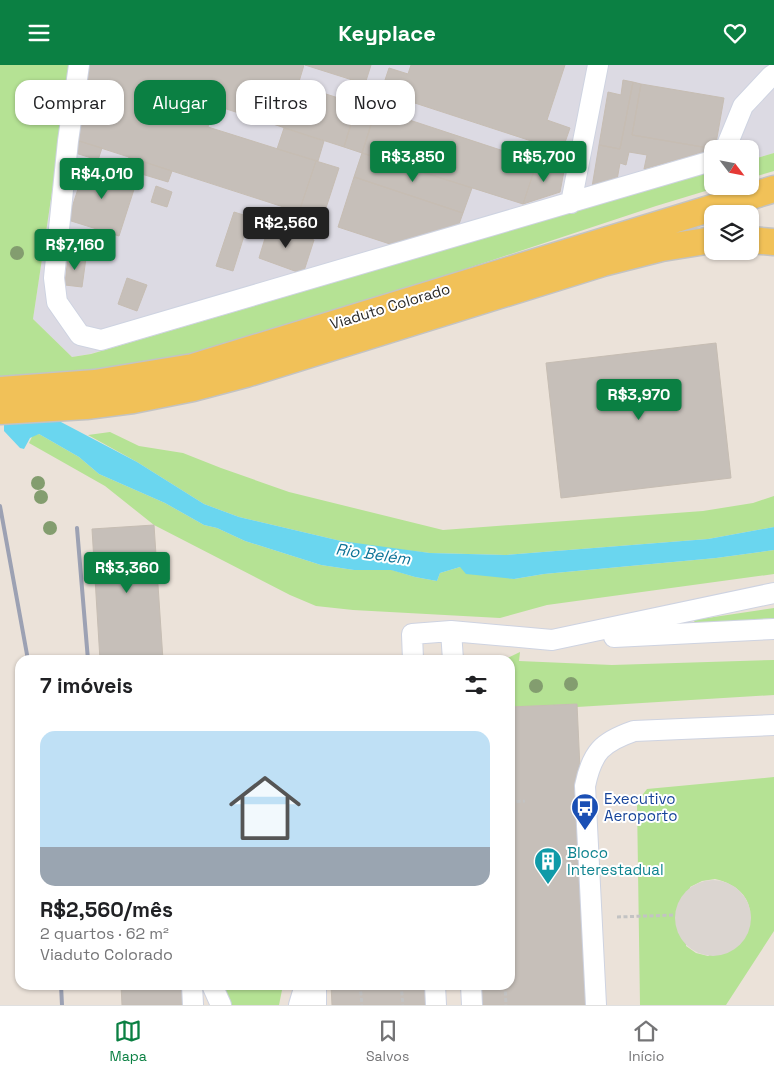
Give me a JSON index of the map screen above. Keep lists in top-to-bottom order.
{
  "streets": {
    "main road": ["Viaduto Colorado"]
  },
  "water": ["Rio Belém"],
  "places": {
    "bus stop": ["Executivo Aeroporto"],
    "building": ["Bloco Interestadual"]
  },
  "north": "bottom right",
  "page": {
    "header": "Keyplace",
    "chip": [
      "Comprar",
      "Alugar",
      "Filtros",
      "Novo"
    ],
    "price": [
      "R$3,850",
      "R$5,700",
      "R$4,010",
      "R$2,560",
      "R$7,160",
      "R$3,970",
      "R$3,360"
    ],
    "heading": "7 imóveis",
    "list": [
      {
        "name": "R$2,560/mês",
        "note": "2 quartos · 62 m² · Viaduto Colorado"
      }
    ],
    "tabs": ["Mapa", "Salvos", "Início"]
  }
}
